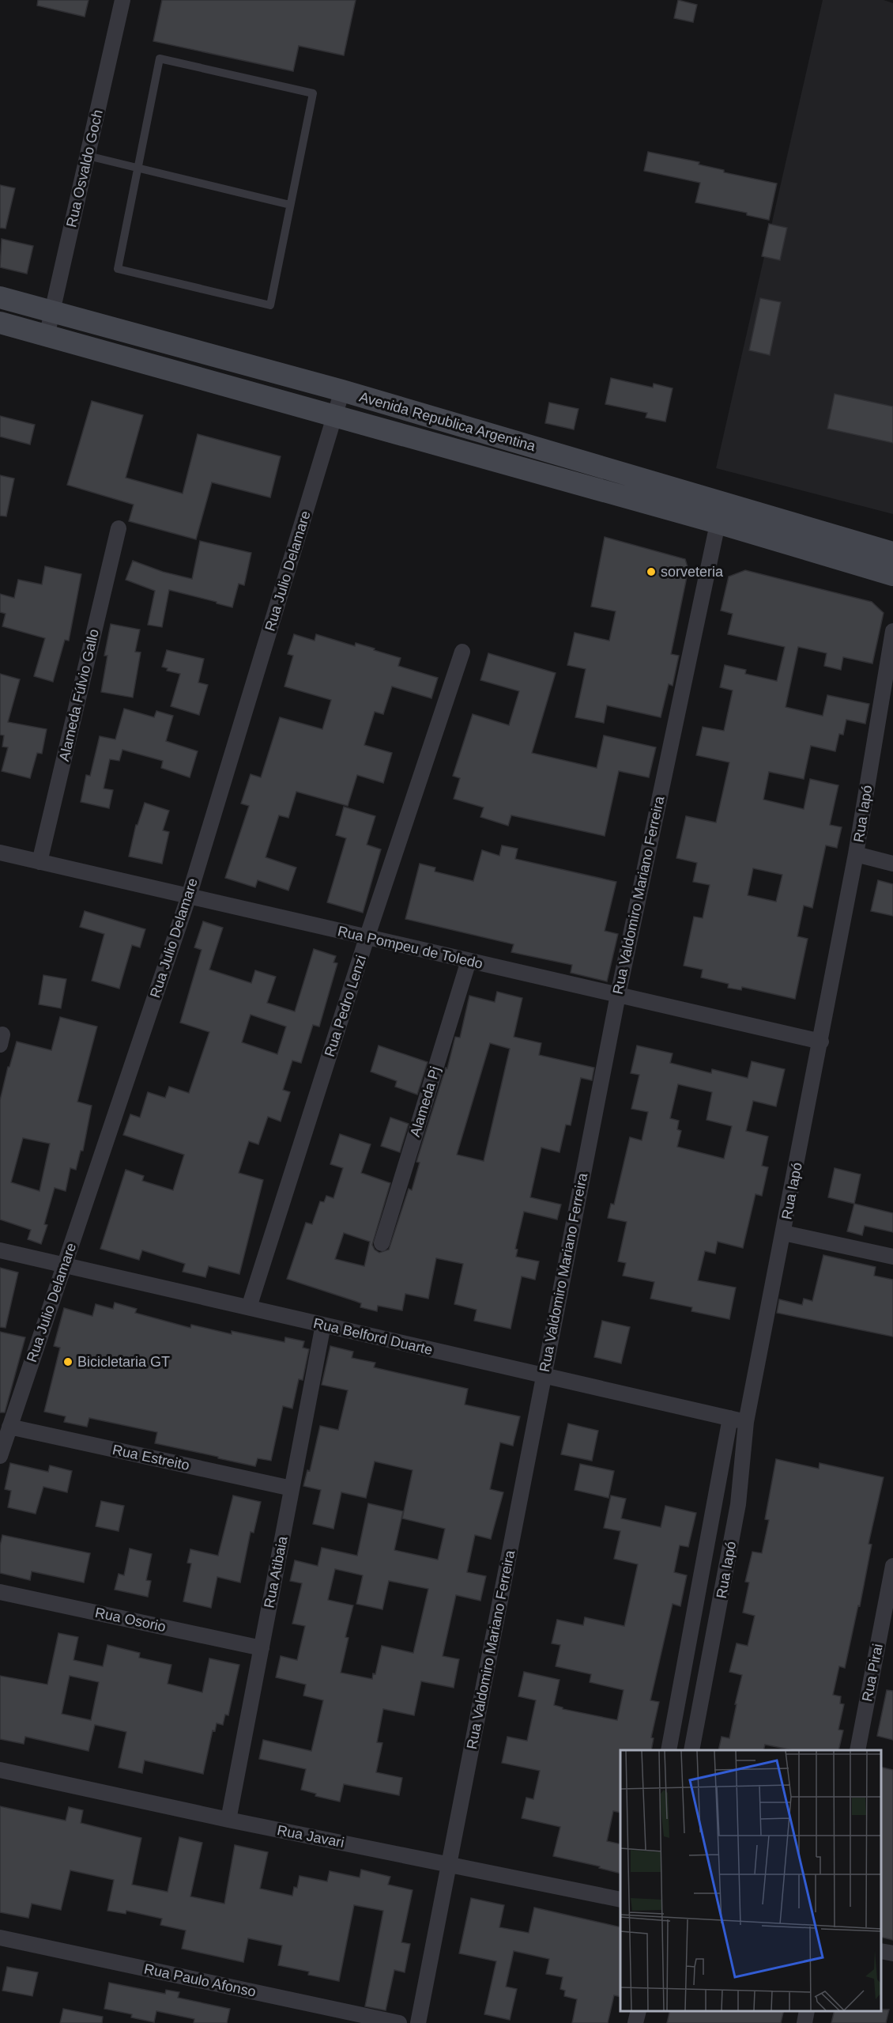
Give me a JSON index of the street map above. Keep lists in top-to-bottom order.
{
  "streets": {
    "main road": ["Avenida Republica Argentina"],
    "street": [
      "Rua Osvaldo Goch",
      "Rua Julio Delamare",
      "Alameda Fúlvio Gallo",
      "Rua Iapó",
      "Rua Valdomiro Mariano Ferreira",
      "Rua Pompeu de Toledo",
      "Rua Pedro Lenzi",
      "Alameda Pj",
      "Rua Belford Duarte",
      "Rua Estreito",
      "Rua Atibaia",
      "Rua Osorio",
      "Rua Pirai",
      "Rua Javari",
      "Rua Paulo Afonso"
    ]
  },
  "crossings": [
    ["Rua Osvaldo Goch", "Avenida Republica Argentina"],
    ["Avenida Republica Argentina", "Rua Julio Delamare"],
    ["Avenida Republica Argentina", "Rua Valdomiro Mariano Ferreira"],
    ["Rua Julio Delamare", "Rua Pompeu de Toledo"],
    ["Rua Julio Delamare", "Rua Belford Duarte"],
    ["Rua Julio Delamare", "Rua Estreito"],
    ["Alameda Fúlvio Gallo", "Rua Pompeu de Toledo"],
    ["Rua Iapó", "Rua Pompeu de Toledo"],
    ["Rua Iapó", "Rua Belford Duarte"],
    ["Rua Valdomiro Mariano Ferreira", "Rua Pompeu de Toledo"],
    ["Rua Valdomiro Mariano Ferreira", "Rua Belford Duarte"],
    ["Rua Valdomiro Mariano Ferreira", "Rua Javari"],
    ["Rua Pompeu de Toledo", "Rua Pedro Lenzi"],
    ["Rua Pompeu de Toledo", "Alameda Pj"],
    ["Rua Pedro Lenzi", "Rua Belford Duarte"],
    ["Rua Belford Duarte", "Rua Atibaia"],
    ["Rua Estreito", "Rua Atibaia"],
    ["Rua Atibaia", "Rua Osorio"],
    ["Rua Atibaia", "Rua Javari"]
  ],
  "places": ["sorveteria", "Bicicletaria GT"]
}
